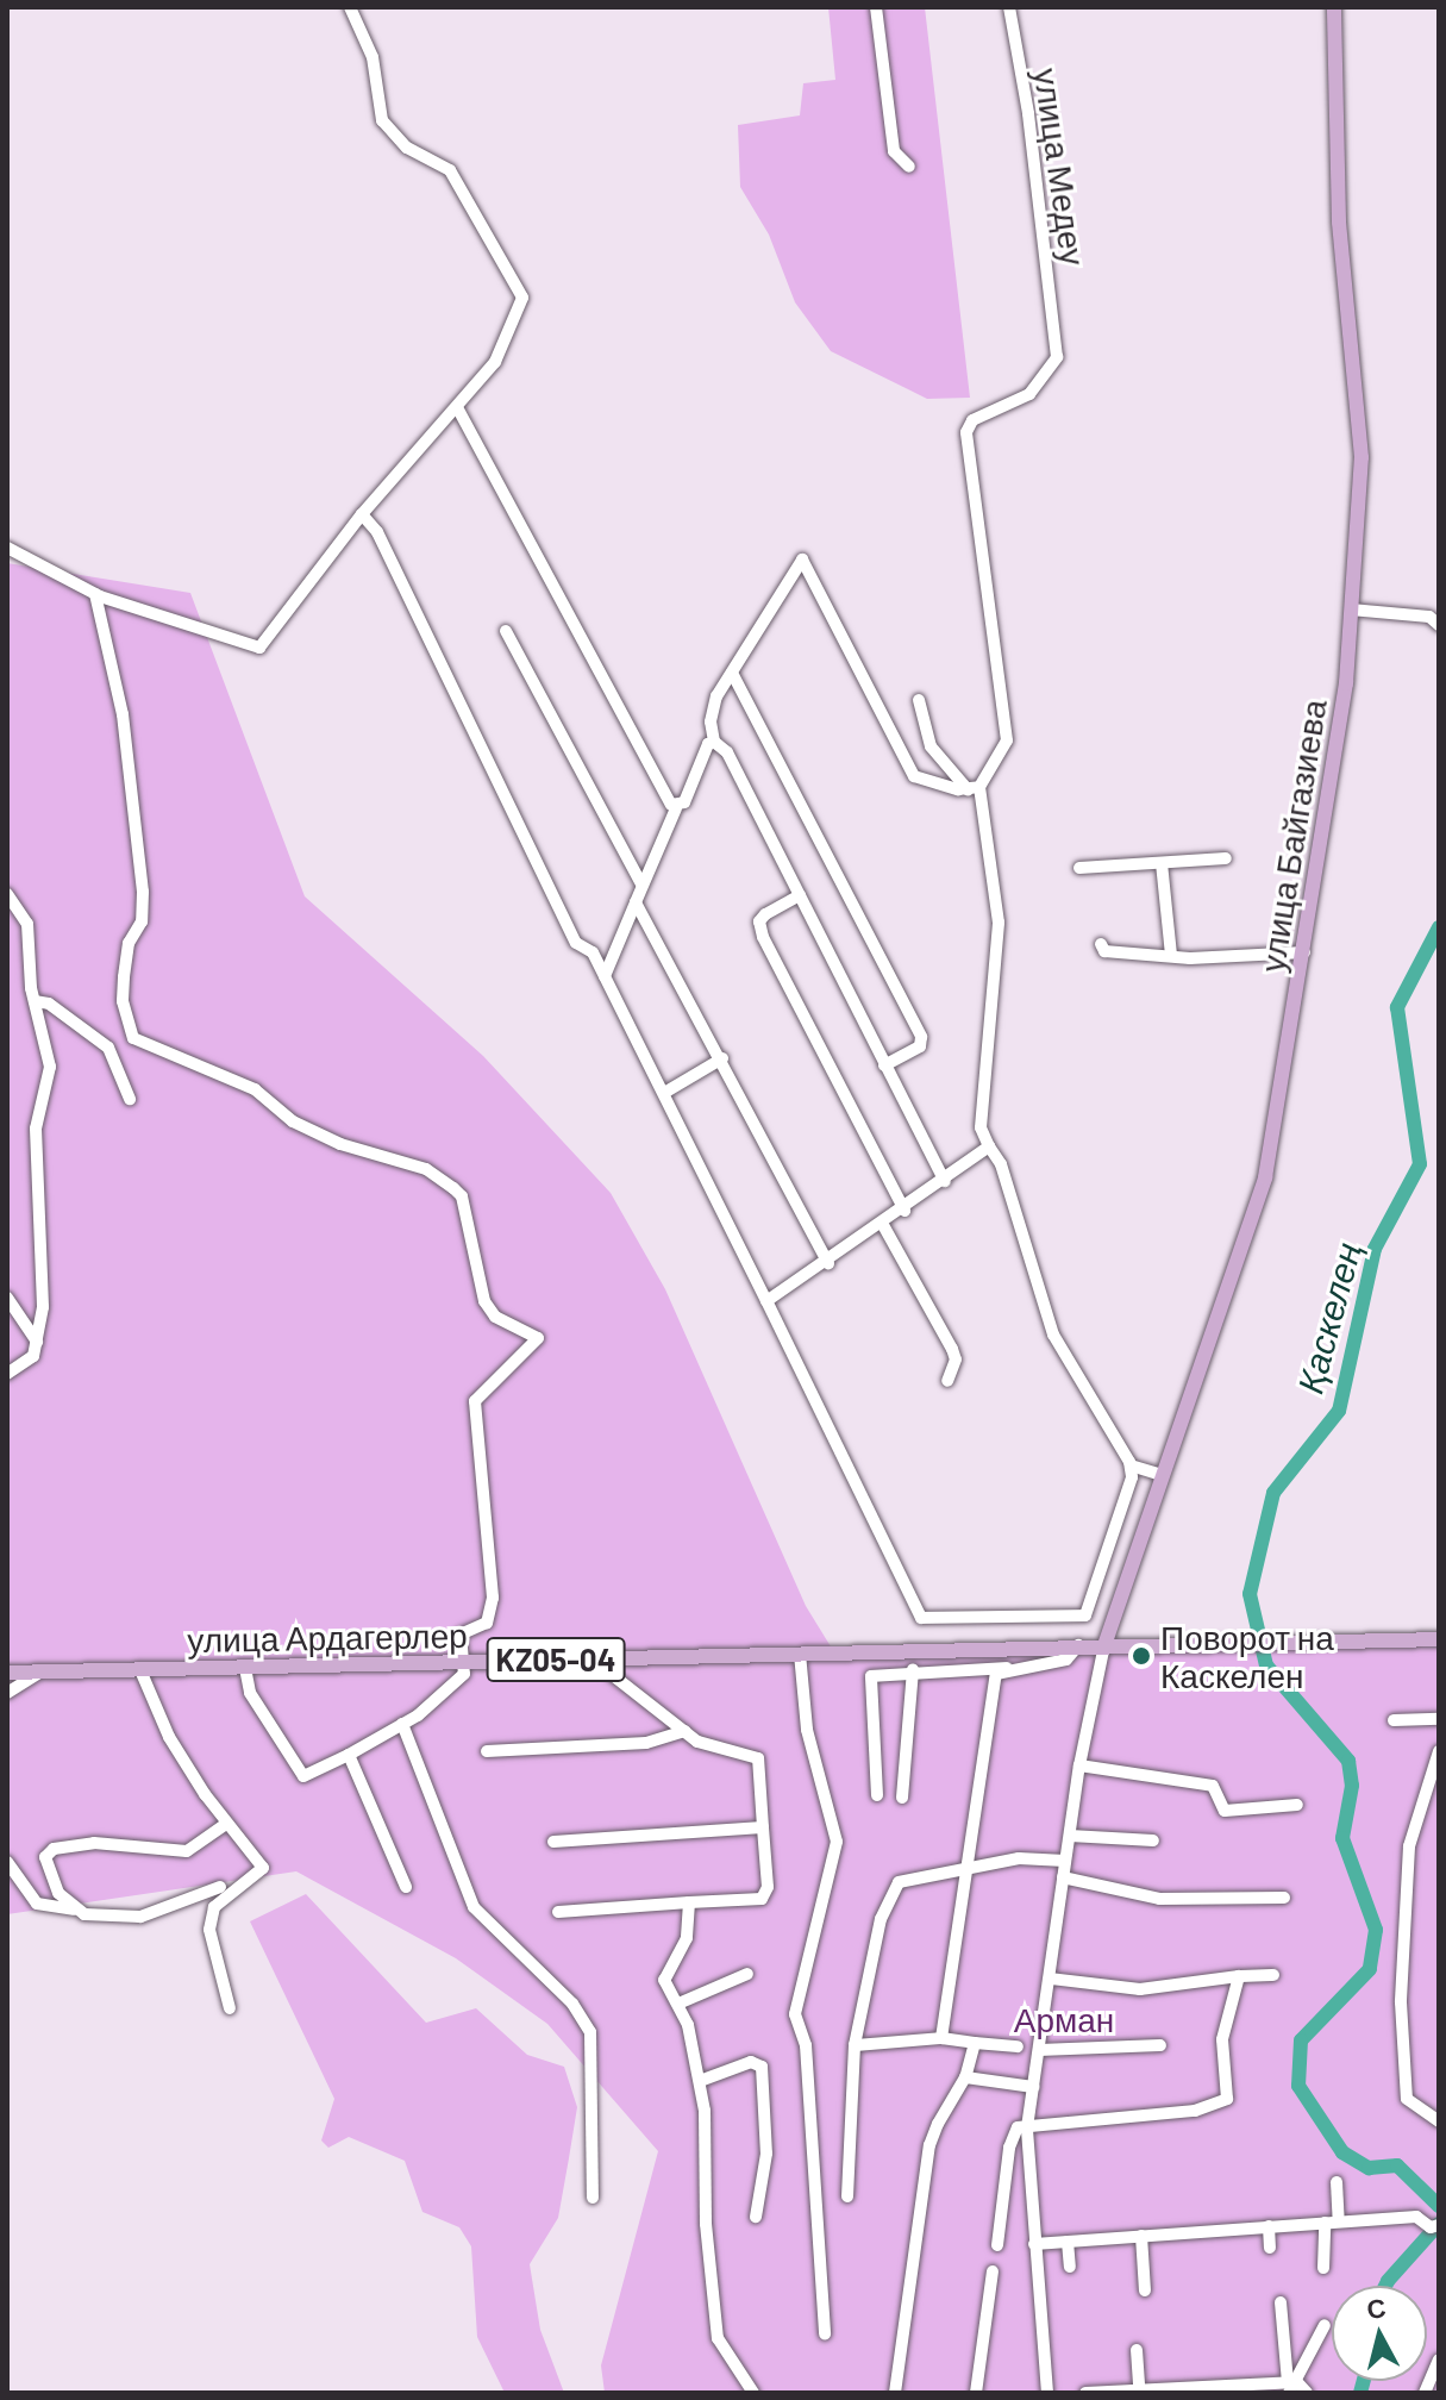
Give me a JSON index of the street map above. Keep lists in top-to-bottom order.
{
  "streets": {
    "main road": ["улица Байгазиева", "улица Ардагерлер", "KZ05-04"],
    "street": ["улица Медеу"]
  },
  "crossings": [
    ["улица Байгазиева", "улица Ардагерлер"],
    ["улица Байгазиева", "KZ05-04"],
    ["улица Ардагерлер", "KZ05-04"]
  ],
  "water": ["Қаскелең"],
  "parks": ["Арман"],
  "places": ["Поворот на Каскелен"],
  "north": "top"
}
